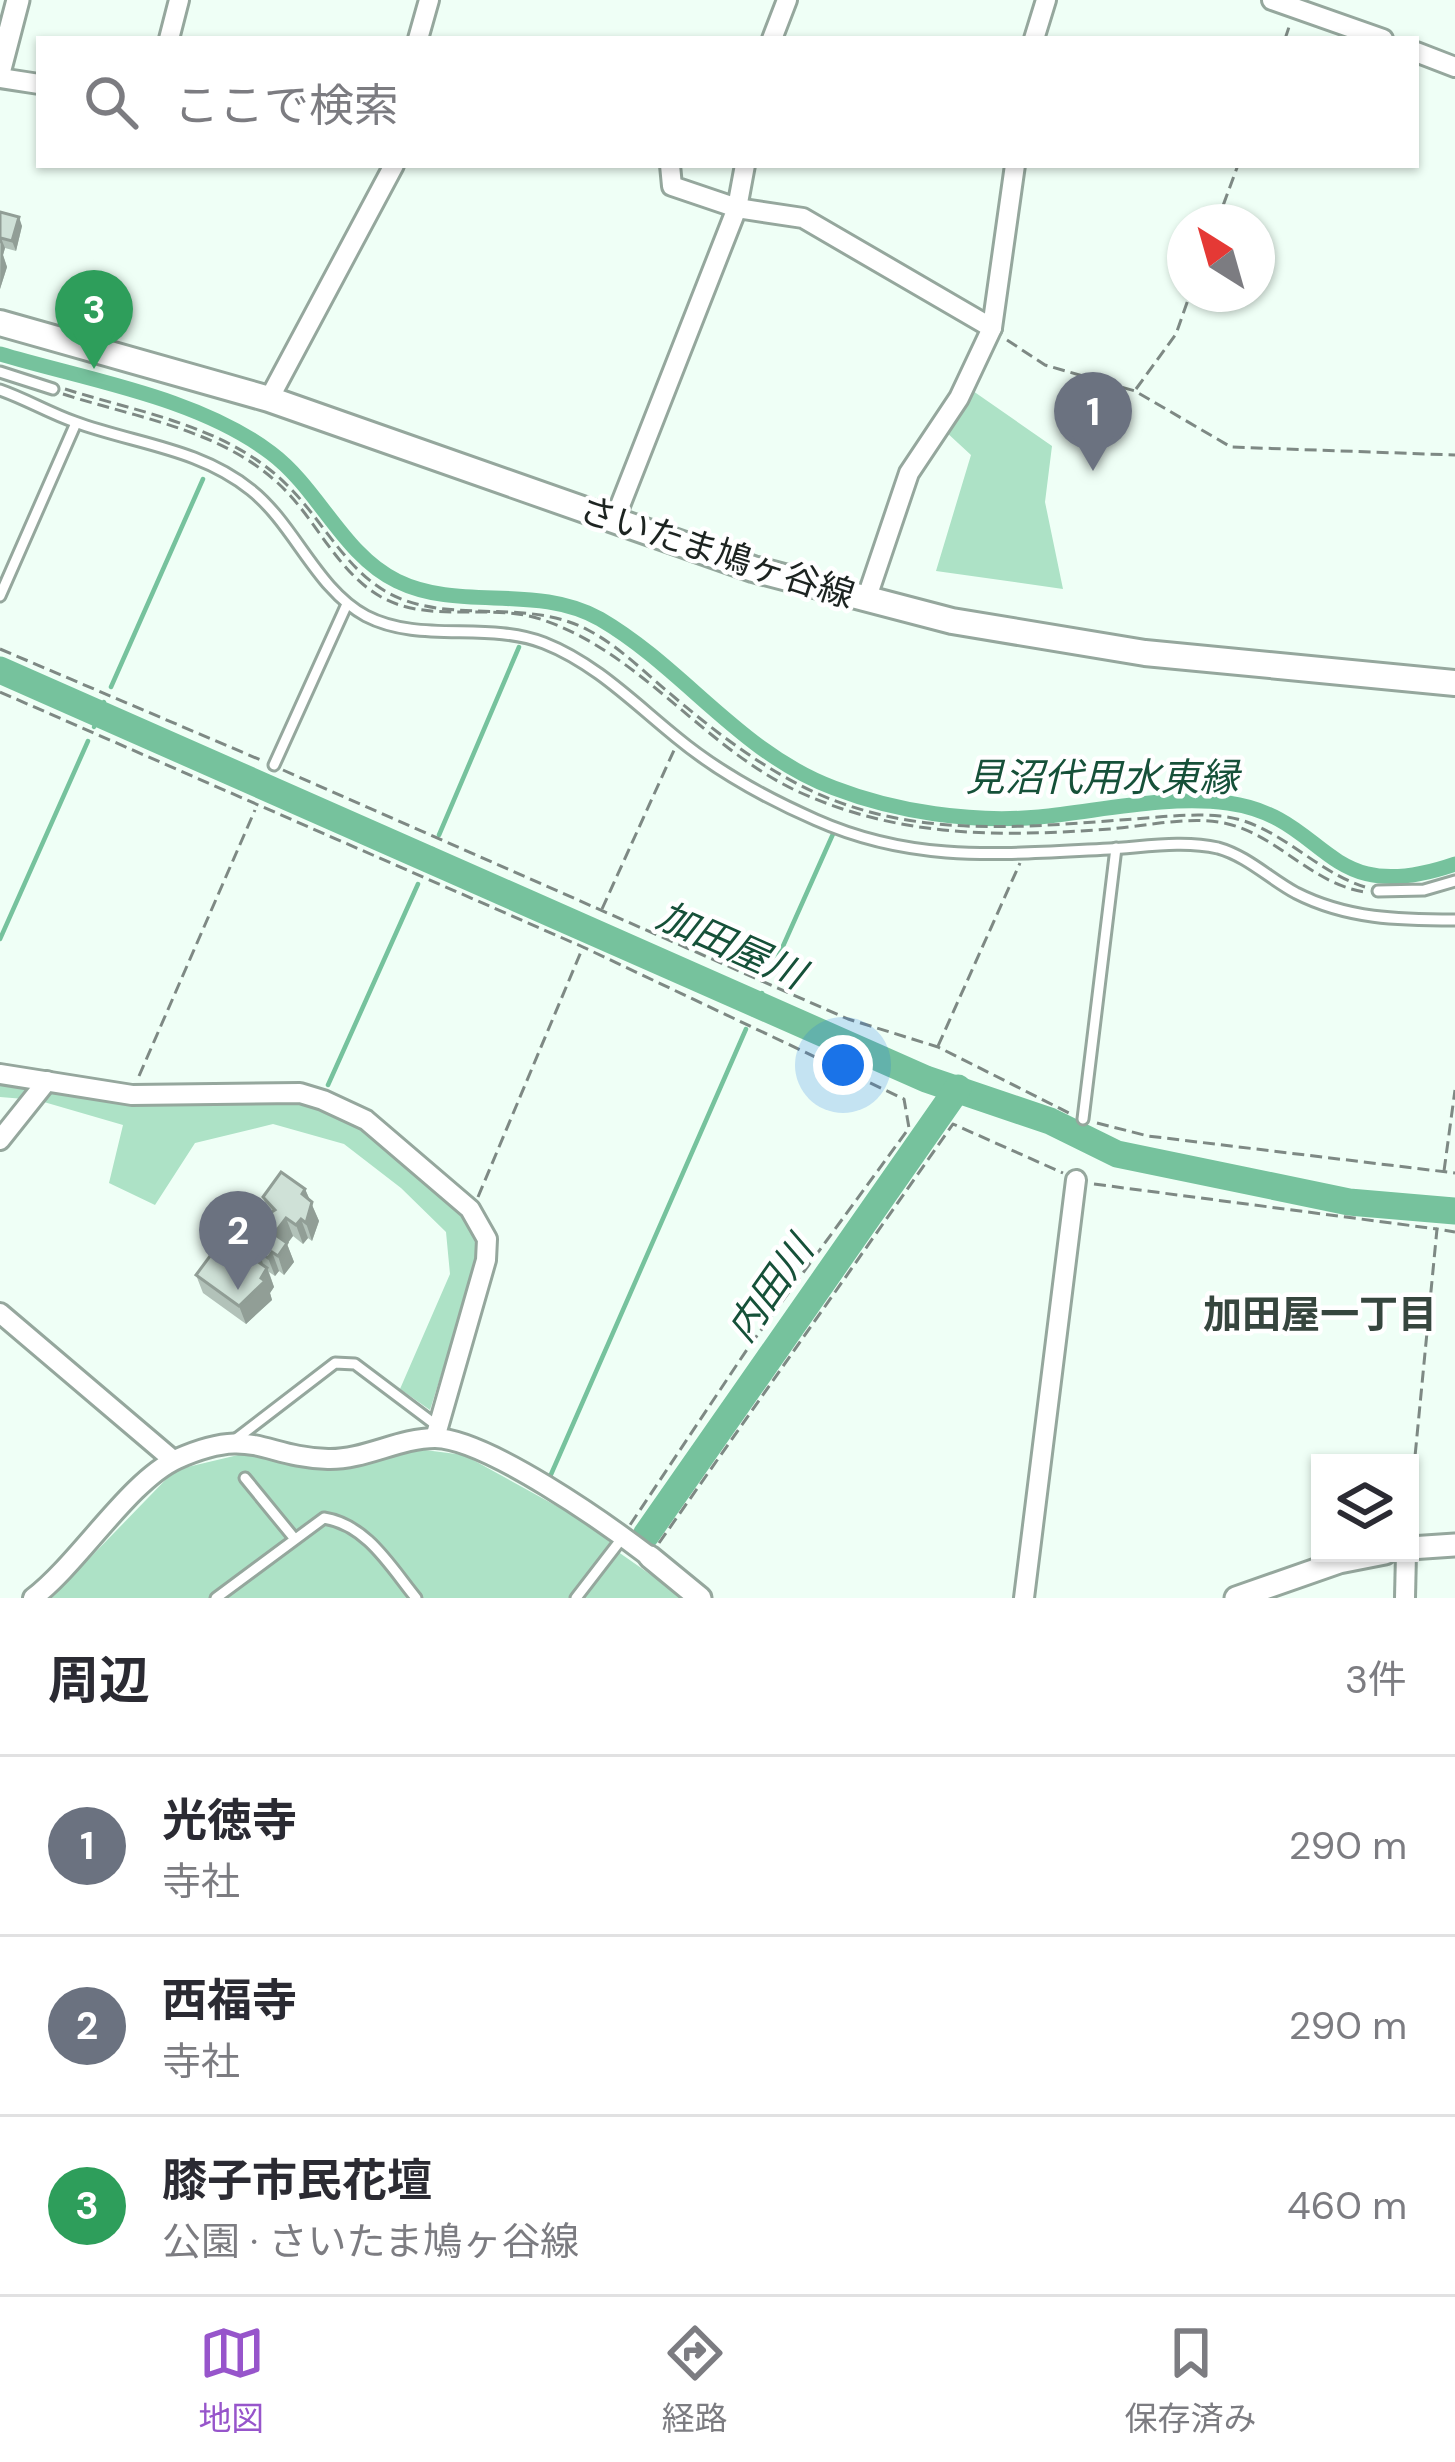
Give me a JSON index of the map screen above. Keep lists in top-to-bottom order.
{
  "streets": {
    "main road": ["さいたま鳩ヶ谷線"]
  },
  "districts": ["加田屋一丁目"],
  "water": ["見沼代用水東縁", "加田屋川", "内田川"],
  "north": "top left",
  "page": {
    "search": "ここで検索",
    "pins": ["3", "1", "2"],
    "heading": ["周辺", "3件"],
    "list": [
      {
        "mark": "1",
        "name": "光徳寺",
        "note": "寺社",
        "value": "290 m"
      },
      {
        "mark": "2",
        "name": "西福寺",
        "note": "寺社",
        "value": "290 m"
      },
      {
        "mark": "3",
        "name": "膝子市民花壇",
        "note": "公園 · さいたま鳩ヶ谷線",
        "value": "460 m"
      }
    ],
    "nav": ["地図", "経路", "保存済み"]
  }
}
